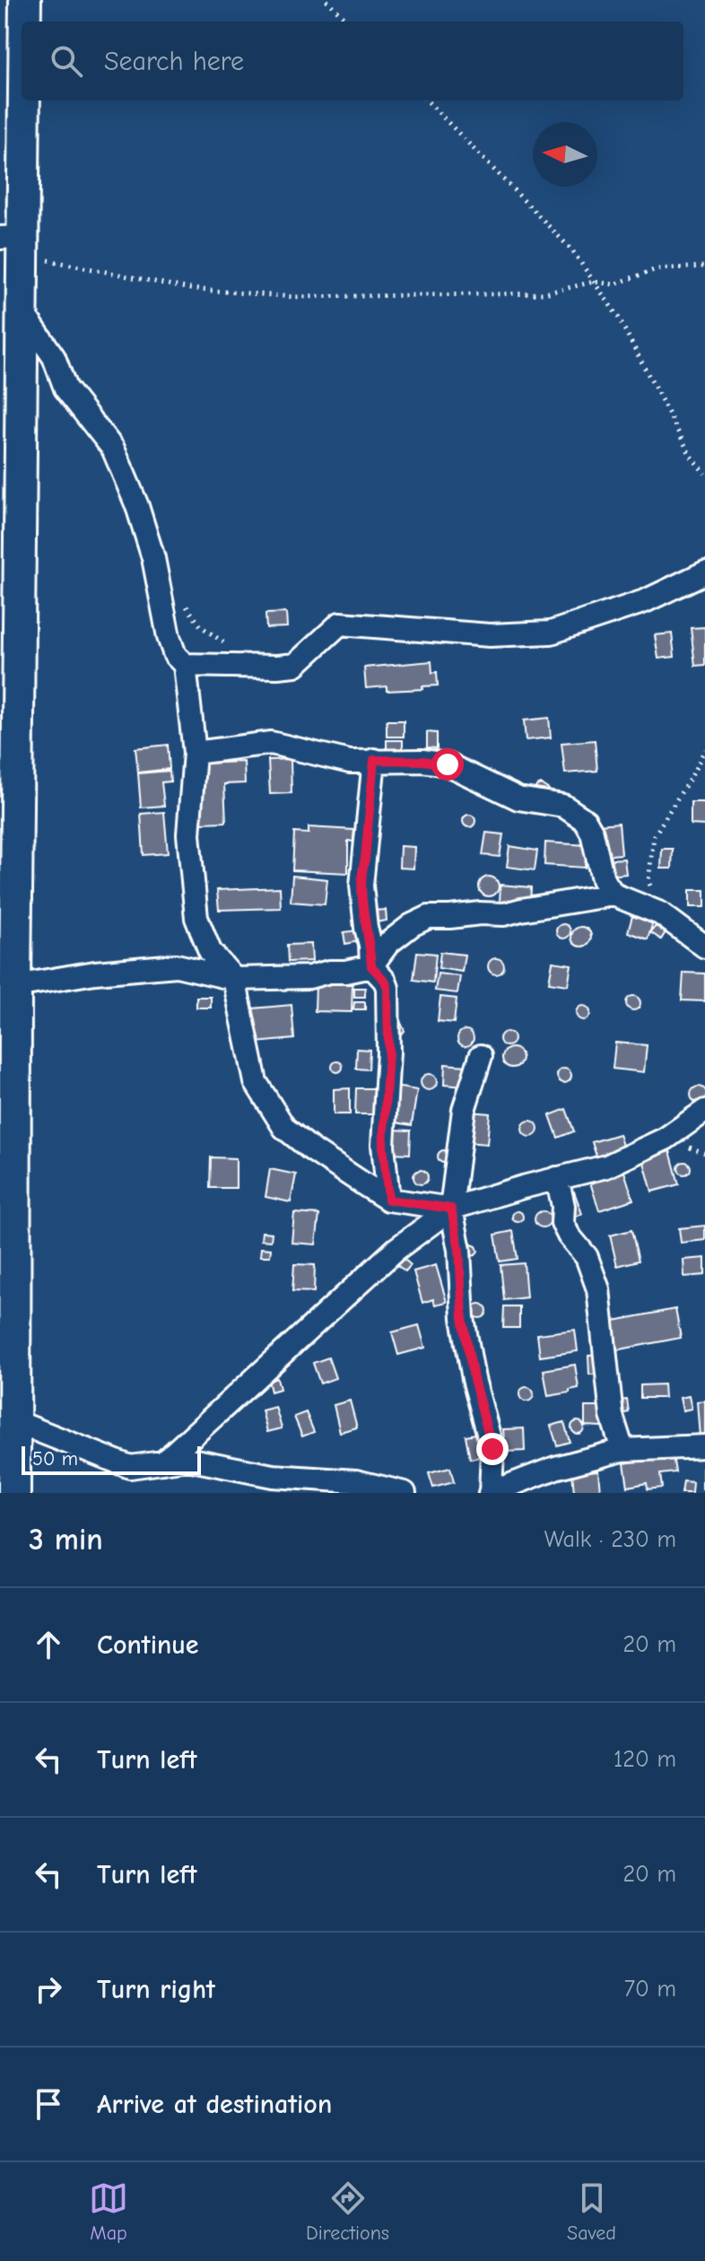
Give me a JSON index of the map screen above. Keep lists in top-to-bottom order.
{
  "scale_bar": "50 m",
  "north": "left",
  "page": {
    "search": "Search here",
    "scale": "50 m",
    "heading": ["3 min", "Walk · 230 m"],
    "list": [
      ["Continue", "20 m"],
      ["Turn left", "120 m"],
      ["Turn left", "20 m"],
      ["Turn right", "70 m"],
      "Arrive at destination"
    ],
    "nav": ["Map", "Directions", "Saved"]
  }
}
